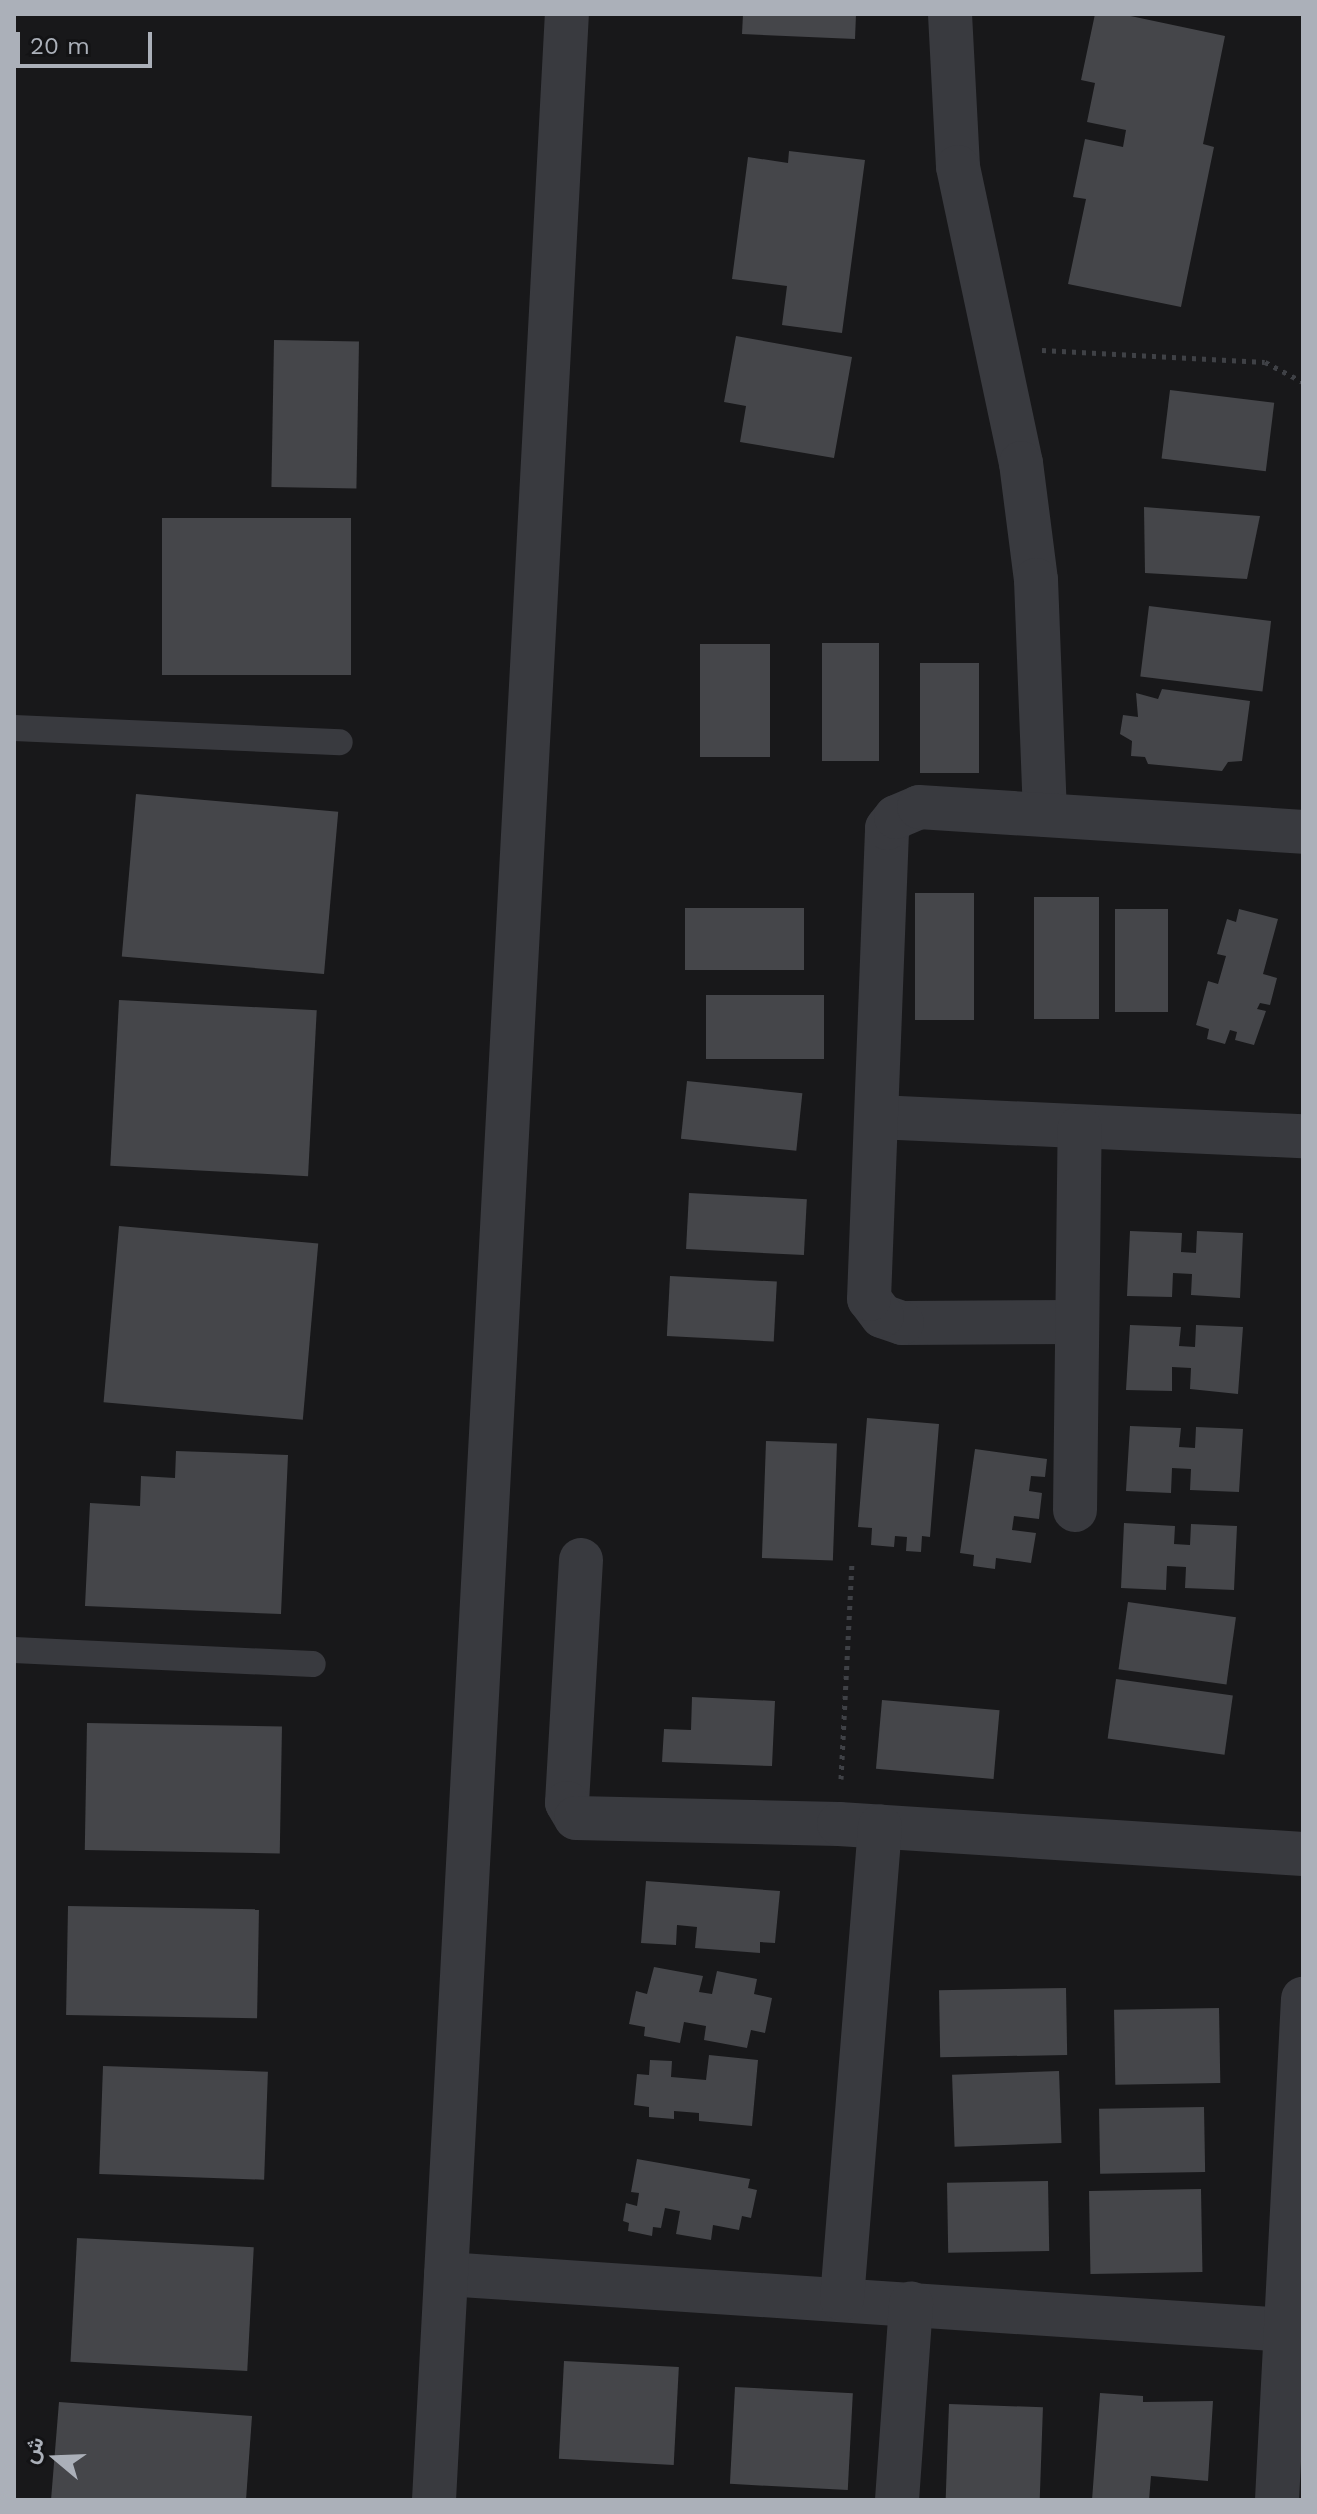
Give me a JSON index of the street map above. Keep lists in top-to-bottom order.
{
  "scale_bar": "20 m",
  "north": "left"
}
